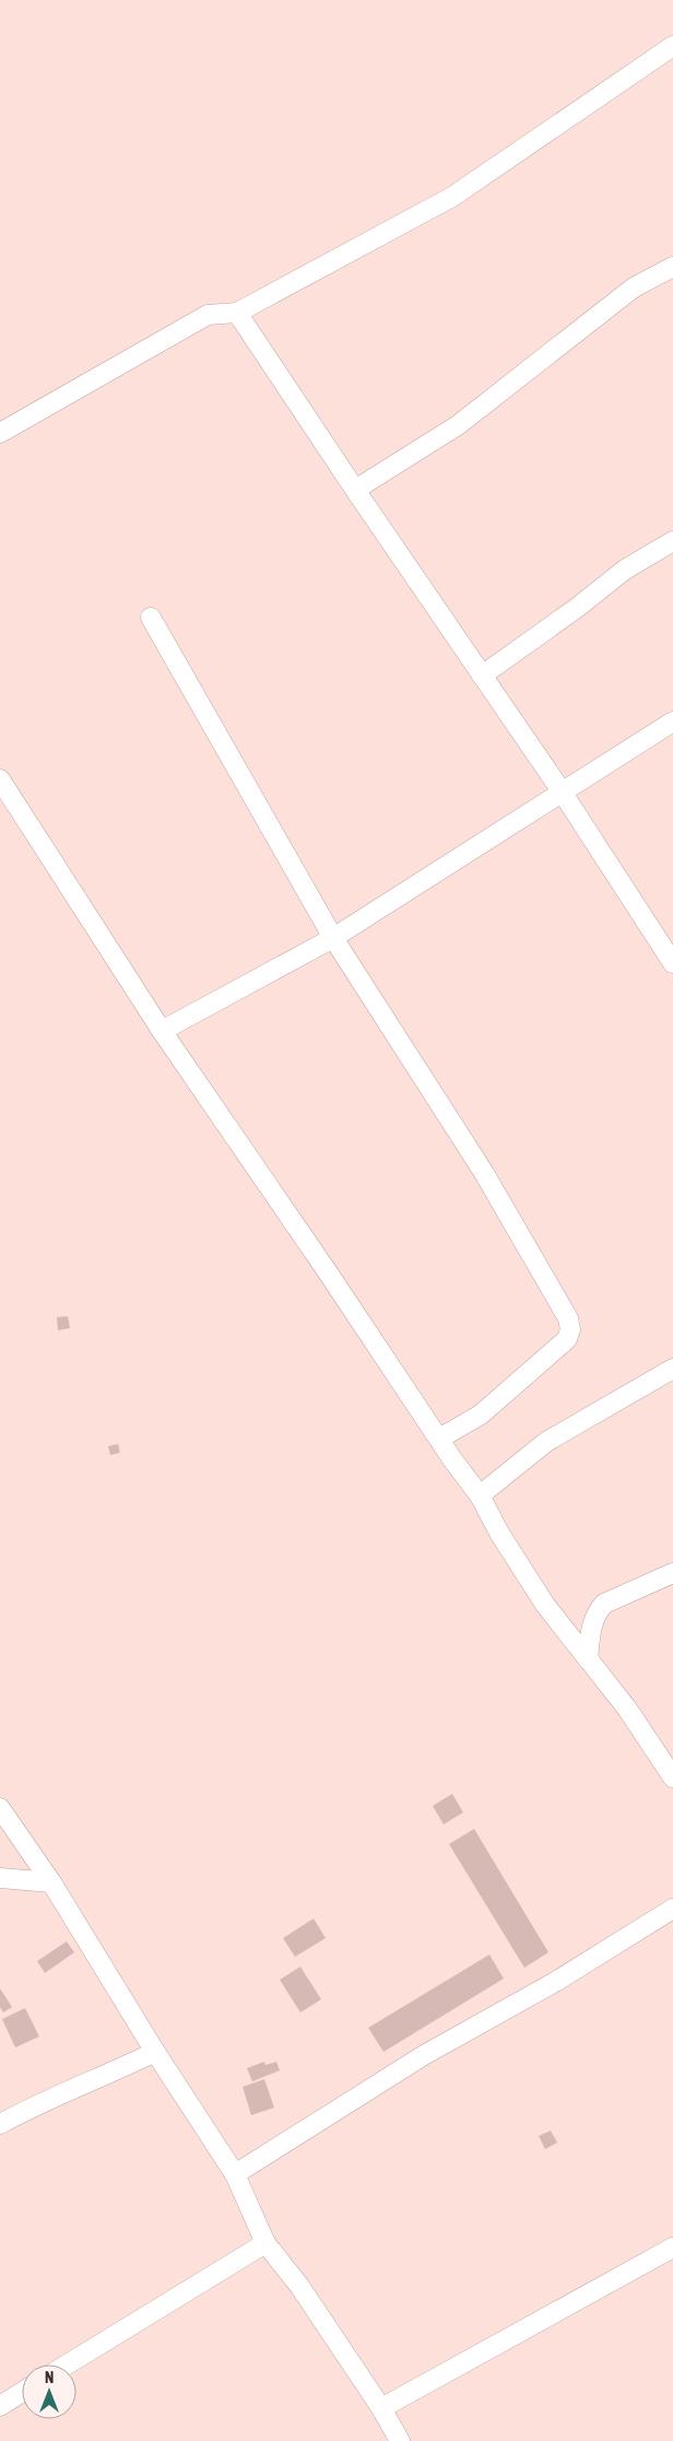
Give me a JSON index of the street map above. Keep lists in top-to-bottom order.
{
  "north": "top"
}
